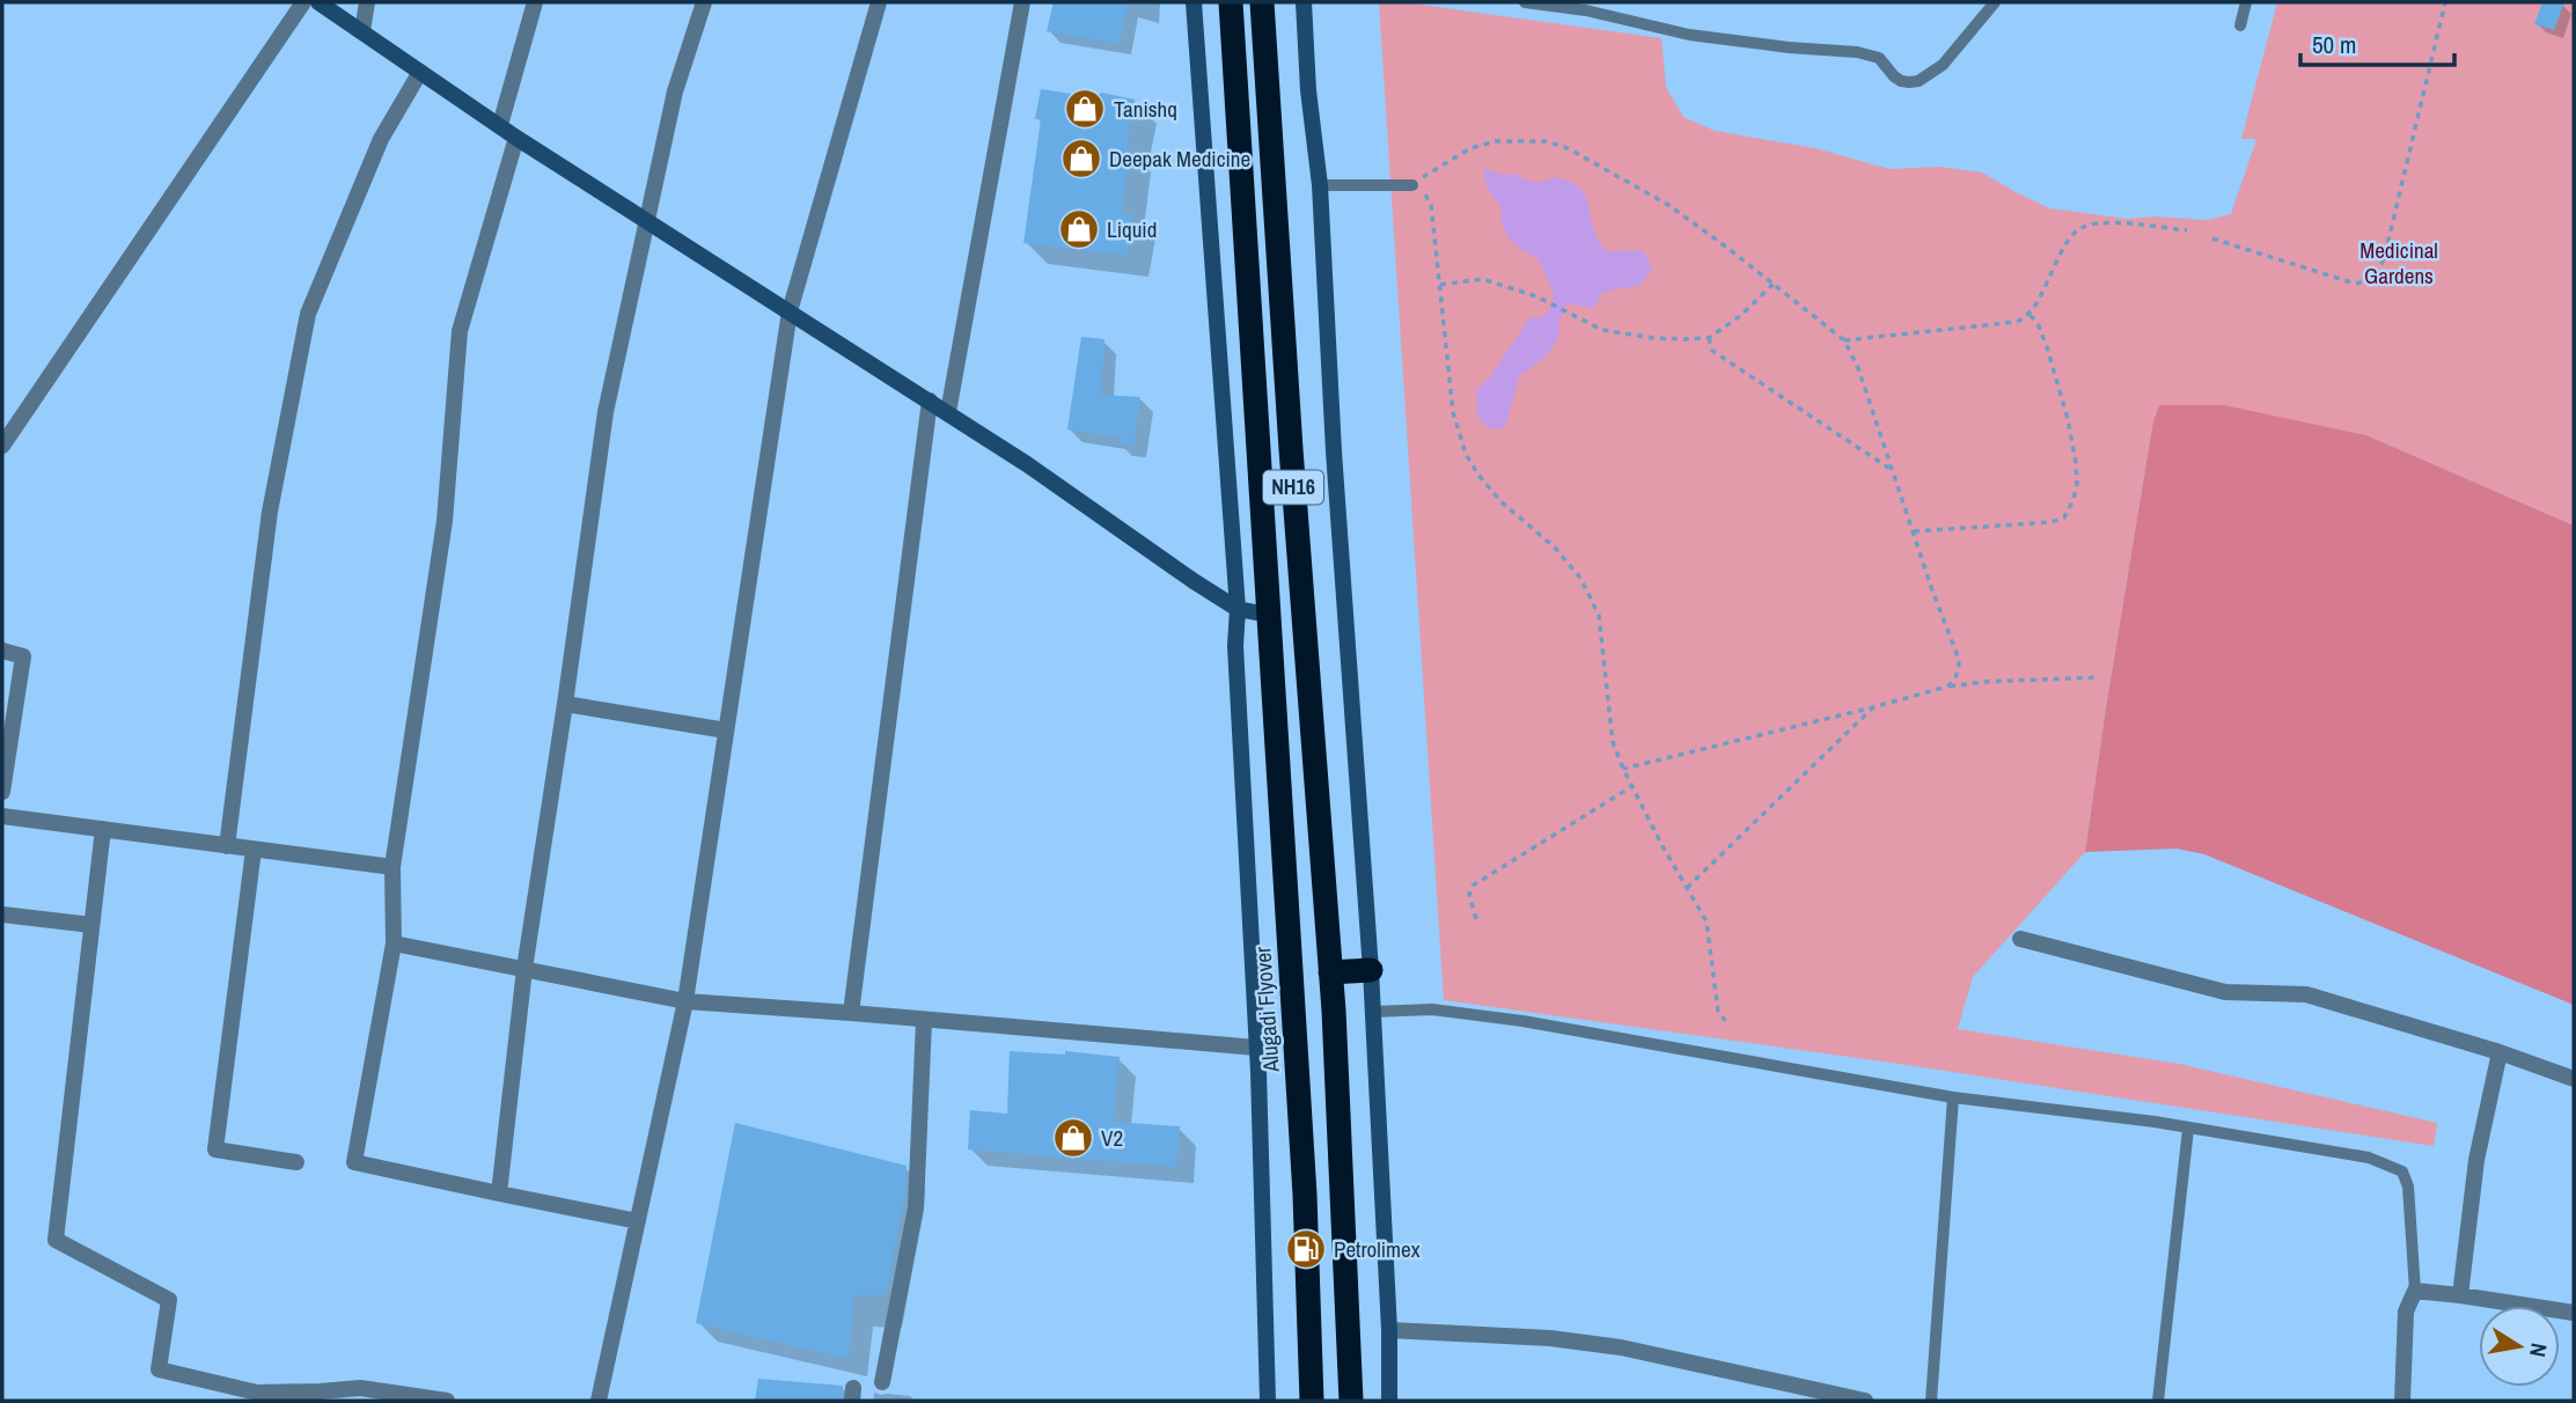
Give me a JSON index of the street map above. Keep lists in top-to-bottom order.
{
  "streets": {
    "highway": ["NH16", "Alugadi Flyover"]
  },
  "crossings": [
    ["NH16", "Alugadi Flyover"]
  ],
  "parks": ["Medicinal Gardens"],
  "places": {
    "shop": [
      "Tanishq",
      "Deepak Medicine",
      "Liquid",
      "V2"
    ],
    "fuel station": ["Petrolimex"]
  },
  "scale_bar": "50 m",
  "north": "right"
}
